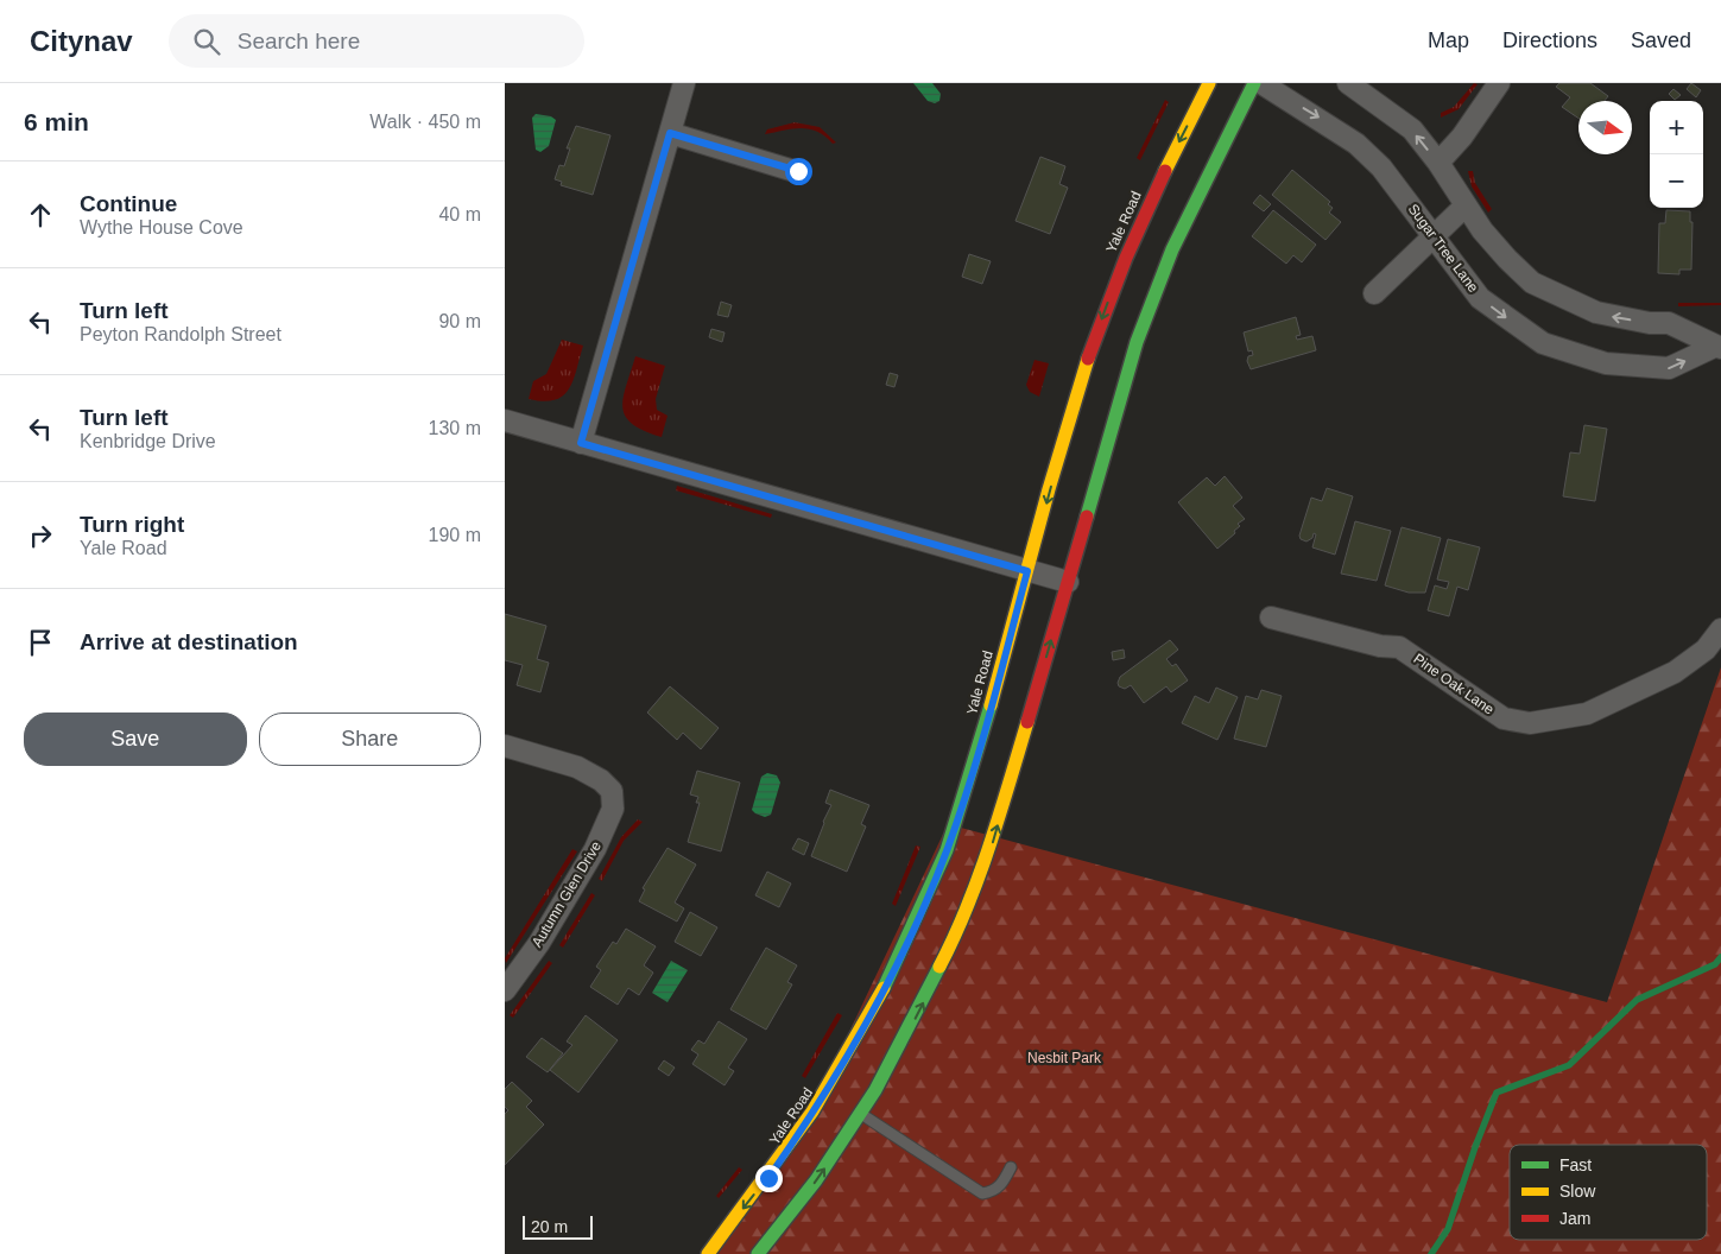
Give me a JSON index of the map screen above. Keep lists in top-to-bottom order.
{
  "streets": {
    "main road": ["Yale Road"],
    "street": ["Sugar Tree Lane", "Pine Oak Lane", "Autumn Glen Drive"]
  },
  "parks": ["Nesbit Park"],
  "legend": ["Fast", "Slow", "Jam"],
  "scale_bar": "20 m",
  "north": "right",
  "page": {
    "header": "Citynav",
    "search": "Search here",
    "nav": ["Map", "Directions", "Saved"],
    "heading": ["6 min", "Walk · 450 m"],
    "map_buttons": ["+", "−"],
    "list": [
      ["Continue", "Wythe House Cove", "40 m"],
      ["Turn left", "Peyton Randolph Street", "90 m"],
      ["Turn left", "Kenbridge Drive", "130 m"],
      ["Turn right", "Yale Road", "190 m"],
      "Arrive at destination"
    ],
    "buttons": ["Save", "Share"],
    "scale": "20 m"
  }
}
